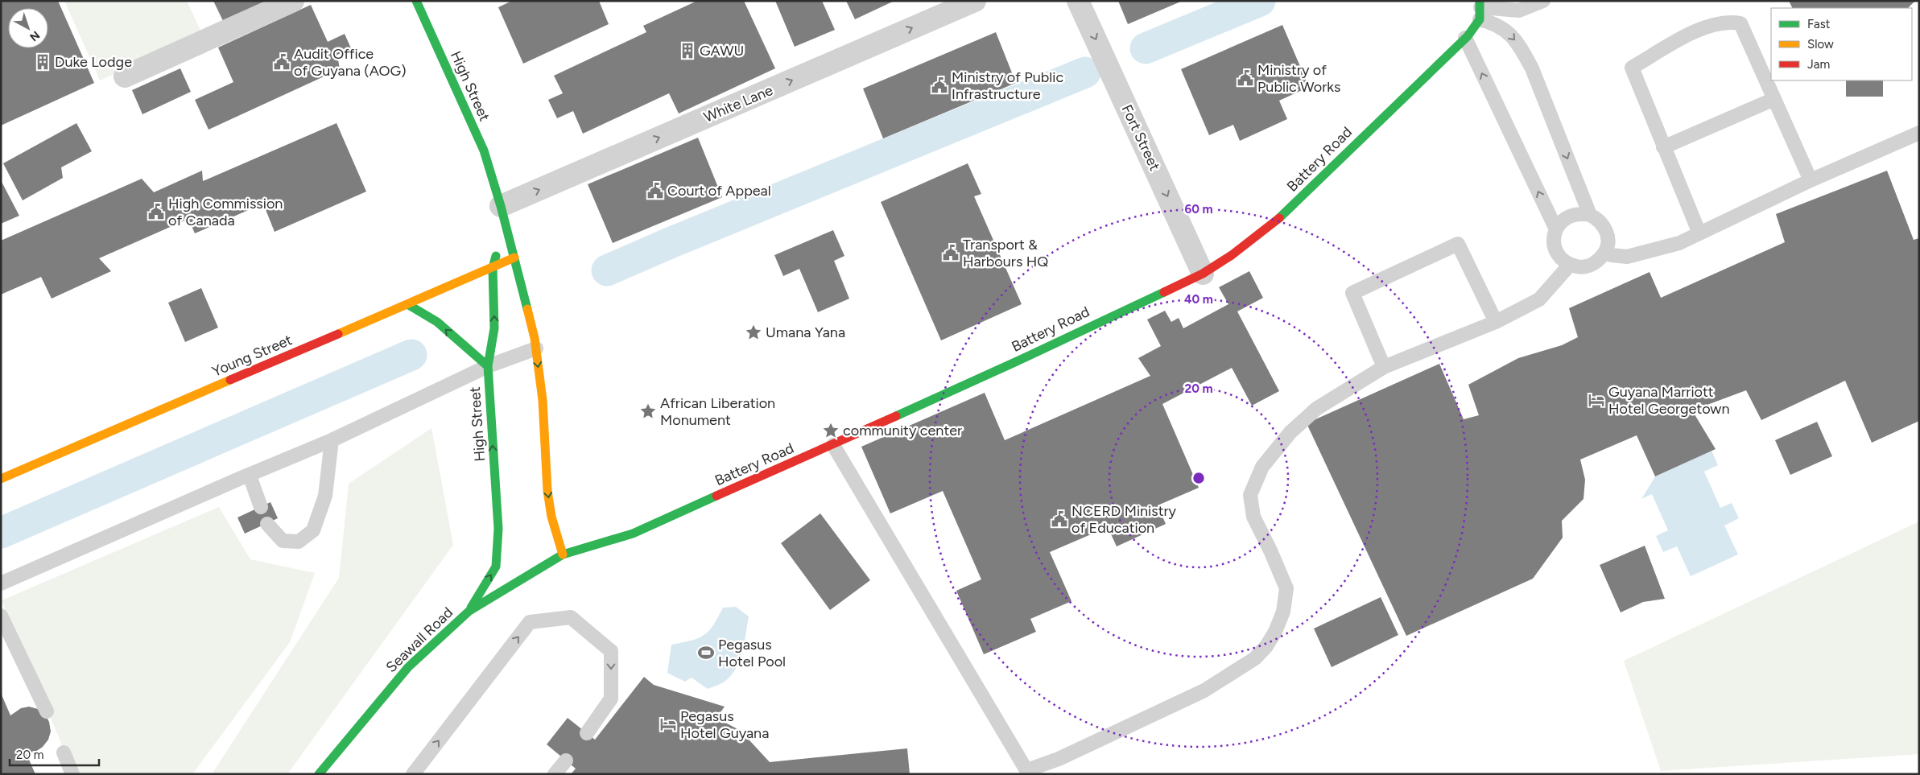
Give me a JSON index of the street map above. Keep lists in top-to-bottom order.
{
  "streets": {
    "street": [
      "High Street",
      "White Lane",
      "Fort Street",
      "Battery Road",
      "Young Street",
      "Seawall Road"
    ]
  },
  "crossings": [
    ["High Street", "White Lane"],
    ["High Street", "Battery Road"],
    ["High Street", "Young Street"],
    ["High Street", "Seawall Road"],
    ["Fort Street", "Battery Road"],
    ["Battery Road", "Seawall Road"]
  ],
  "one_way": ["White Lane", "Fort Street"],
  "places": {
    "building": ["GAWU", "Duke Lodge"],
    "public building": [
      "Audit Office of Guyana (AOG)",
      "Ministry of Public Works",
      "Ministry of Public Infrastructure",
      "Court of Appeal",
      "High Commission of Canada",
      "Transport & Harbours HQ",
      "NCERD Ministry of Education"
    ],
    "place": ["Umana Yana", "African Liberation Monument", "community center"],
    "hotel": ["Guyana Marriott Hotel Georgetown", "Pegasus Hotel Guyana"],
    "sports": ["Pegasus Hotel Pool"]
  },
  "legend": ["Fast", "Slow", "Jam"],
  "scale_bar": "20 m",
  "north": "bottom right",
  "rings": ["60 m", "40 m", "20 m"]
}
